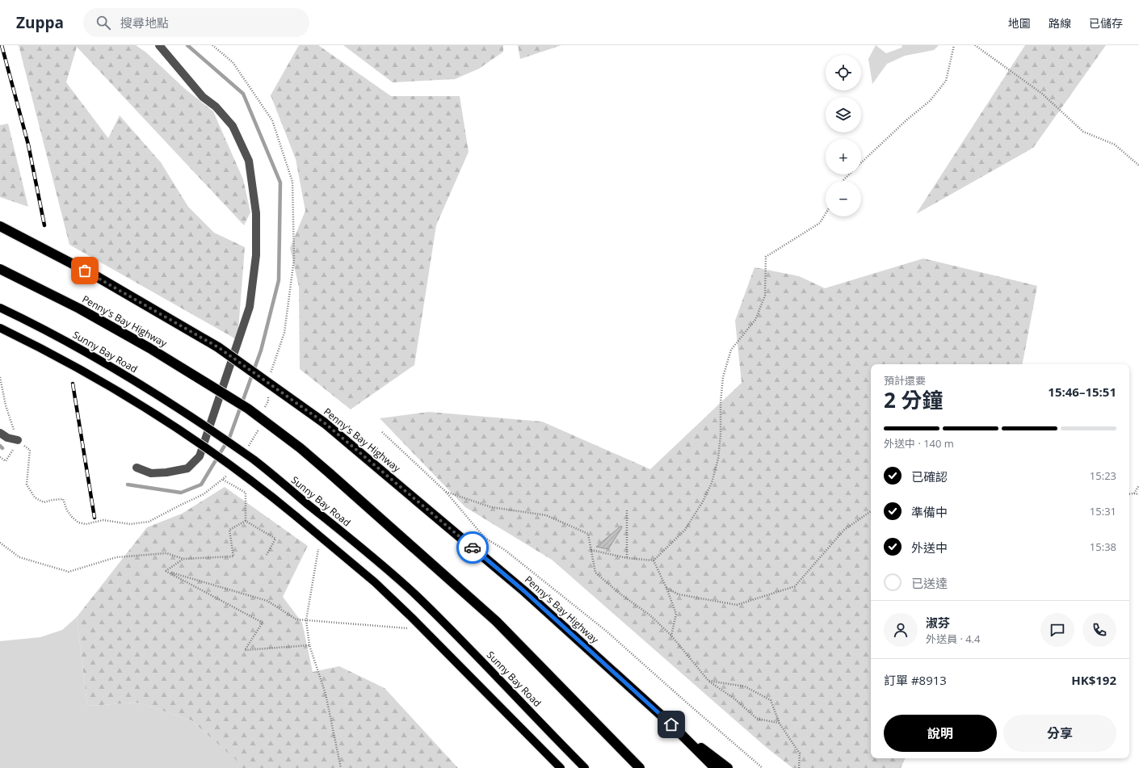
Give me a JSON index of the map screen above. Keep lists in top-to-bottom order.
{
  "streets": {
    "highway": ["Penny's Bay Highway"],
    "main road": ["Sunny Bay Road"]
  },
  "page": {
    "header": "Zuppa",
    "search": "搜尋地點",
    "nav": ["地圖", "路線", "已儲存"],
    "map_buttons": ["+", "−"],
    "heading": ["2 分鐘", "預計還要", "15:46–15:51"],
    "panel": [
      "淑芬",
      "外送員 · 4.4",
      "訂單 #8913",
      "HK$192"
    ],
    "bar": "外送中 · 140 m",
    "list": [
      ["已確認", "15:23"],
      ["準備中", "15:31"],
      ["外送中", "15:38"],
      "已送達"
    ],
    "buttons": ["說明", "分享"]
  }
}
